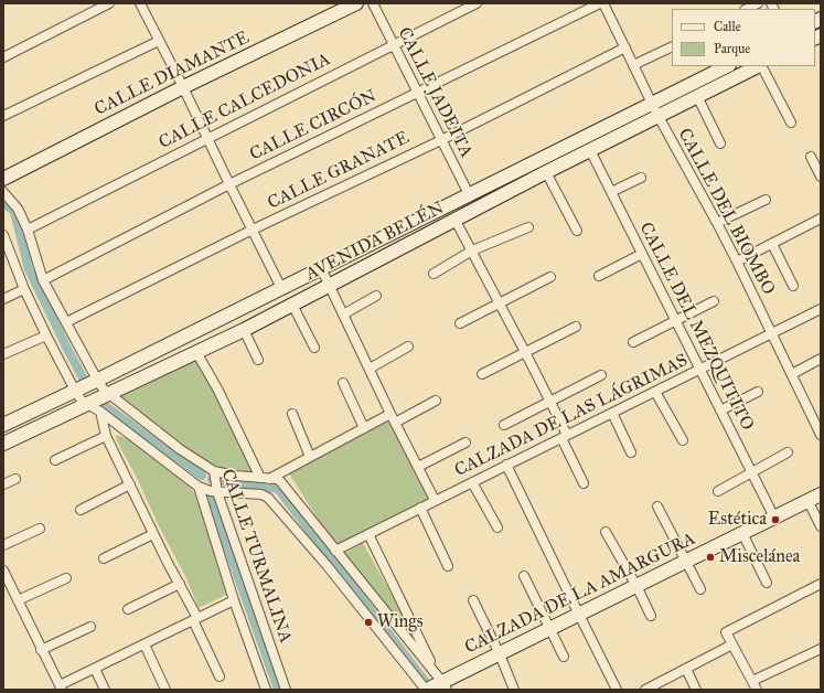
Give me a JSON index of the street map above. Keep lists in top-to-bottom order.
{
  "streets": {
    "main road": ["CALLE DIAMANTE", "AVENIDA BELÉN", "CALZADA DE LA AMARGURA"],
    "street": [
      "CALLE JADEITA",
      "CALLE CALCEDONIA",
      "CALLE CIRCÓN",
      "CALLE GRANATE",
      "CALLE DEL BIOMBO",
      "CALLE DEL MEZQUITITO",
      "CALZADA DE LAS LÁGRIMAS",
      "CALLE TURMALINA"
    ]
  },
  "crossings": [
    ["CALLE JADEITA", "CALLE CALCEDONIA"],
    ["CALLE JADEITA", "CALLE CIRCÓN"],
    ["CALLE JADEITA", "CALLE GRANATE"],
    ["CALLE JADEITA", "AVENIDA BELÉN"],
    ["CALLE CALCEDONIA", "CALLE TURMALINA"],
    ["CALLE CIRCÓN", "CALLE TURMALINA"],
    ["CALLE GRANATE", "CALLE DEL BIOMBO"],
    ["CALLE GRANATE", "CALLE TURMALINA"],
    ["CALLE DEL BIOMBO", "AVENIDA BELÉN"],
    ["CALLE DEL BIOMBO", "CALZADA DE LAS LÁGRIMAS"],
    ["AVENIDA BELÉN", "CALLE DEL MEZQUITITO"],
    ["AVENIDA BELÉN", "CALLE TURMALINA"],
    ["CALLE DEL MEZQUITITO", "CALZADA DE LAS LÁGRIMAS"],
    ["CALLE DEL MEZQUITITO", "CALZADA DE LA AMARGURA"]
  ],
  "places": ["Estética", "Miscelánea", "Wings"],
  "legend": ["Calle", "Parque"]
}
